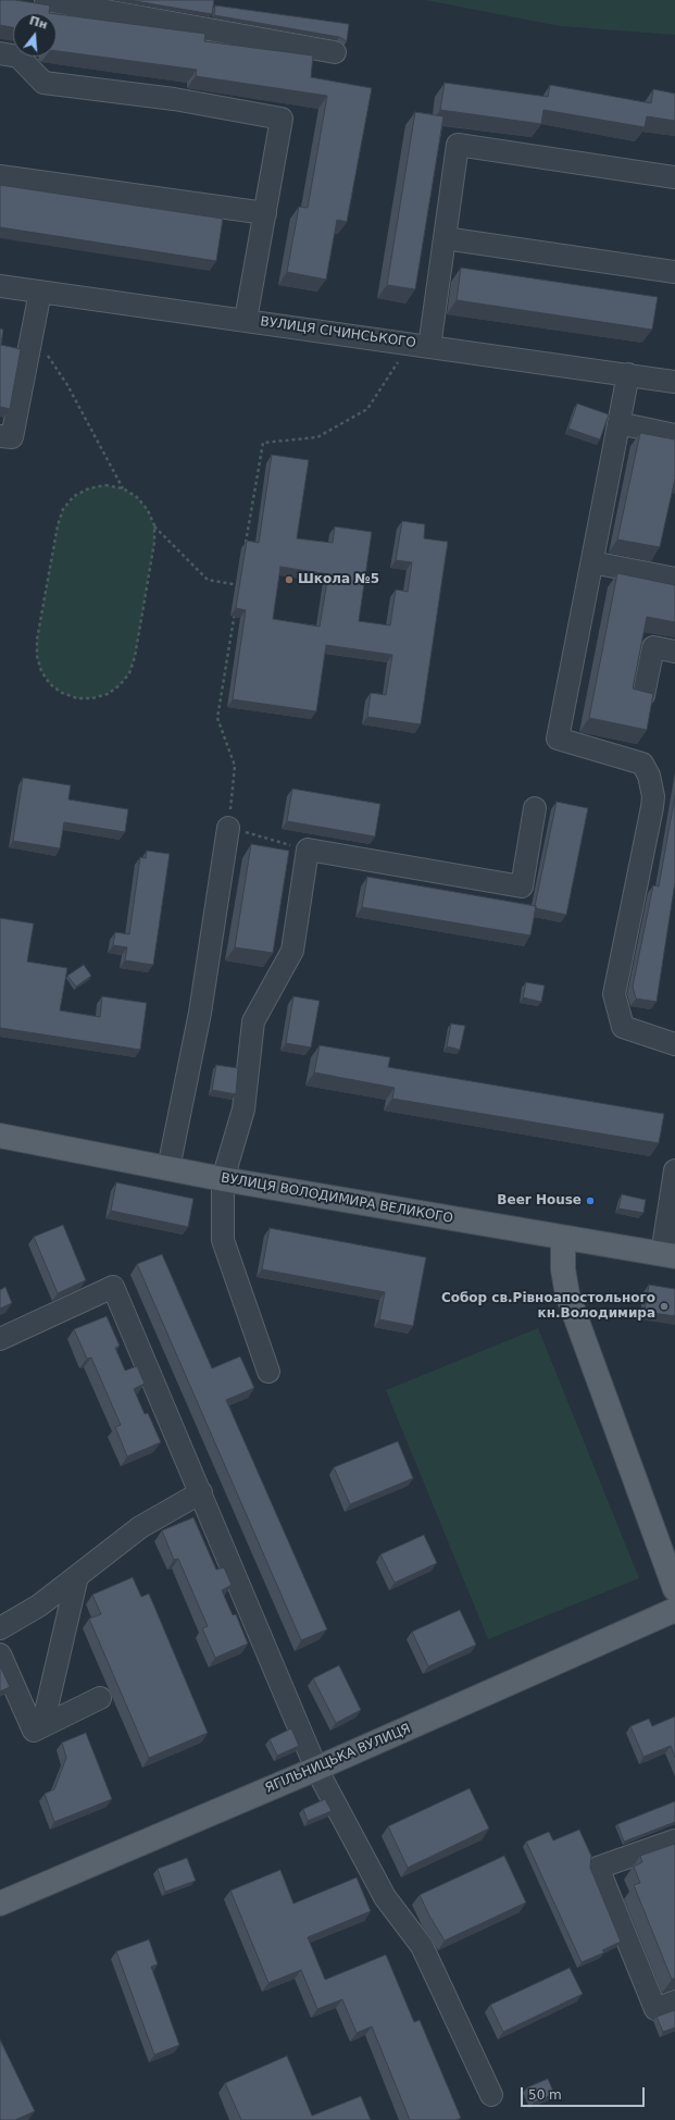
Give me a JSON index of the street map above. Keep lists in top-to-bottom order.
{
  "streets": {
    "main road": ["ВУЛИЦЯ ВОЛОДИМИРА ВЕЛИКОГО", "ЯГІЛЬНИЦЬКА ВУЛИЦЯ"],
    "street": ["ВУЛИЦЯ СІЧИНСЬКОГО"]
  },
  "places": ["Школа №5", "Beer House", "Собор св.Рівноапостольного кн.Володимира"],
  "scale_bar": "50 m",
  "north": "top"
}
